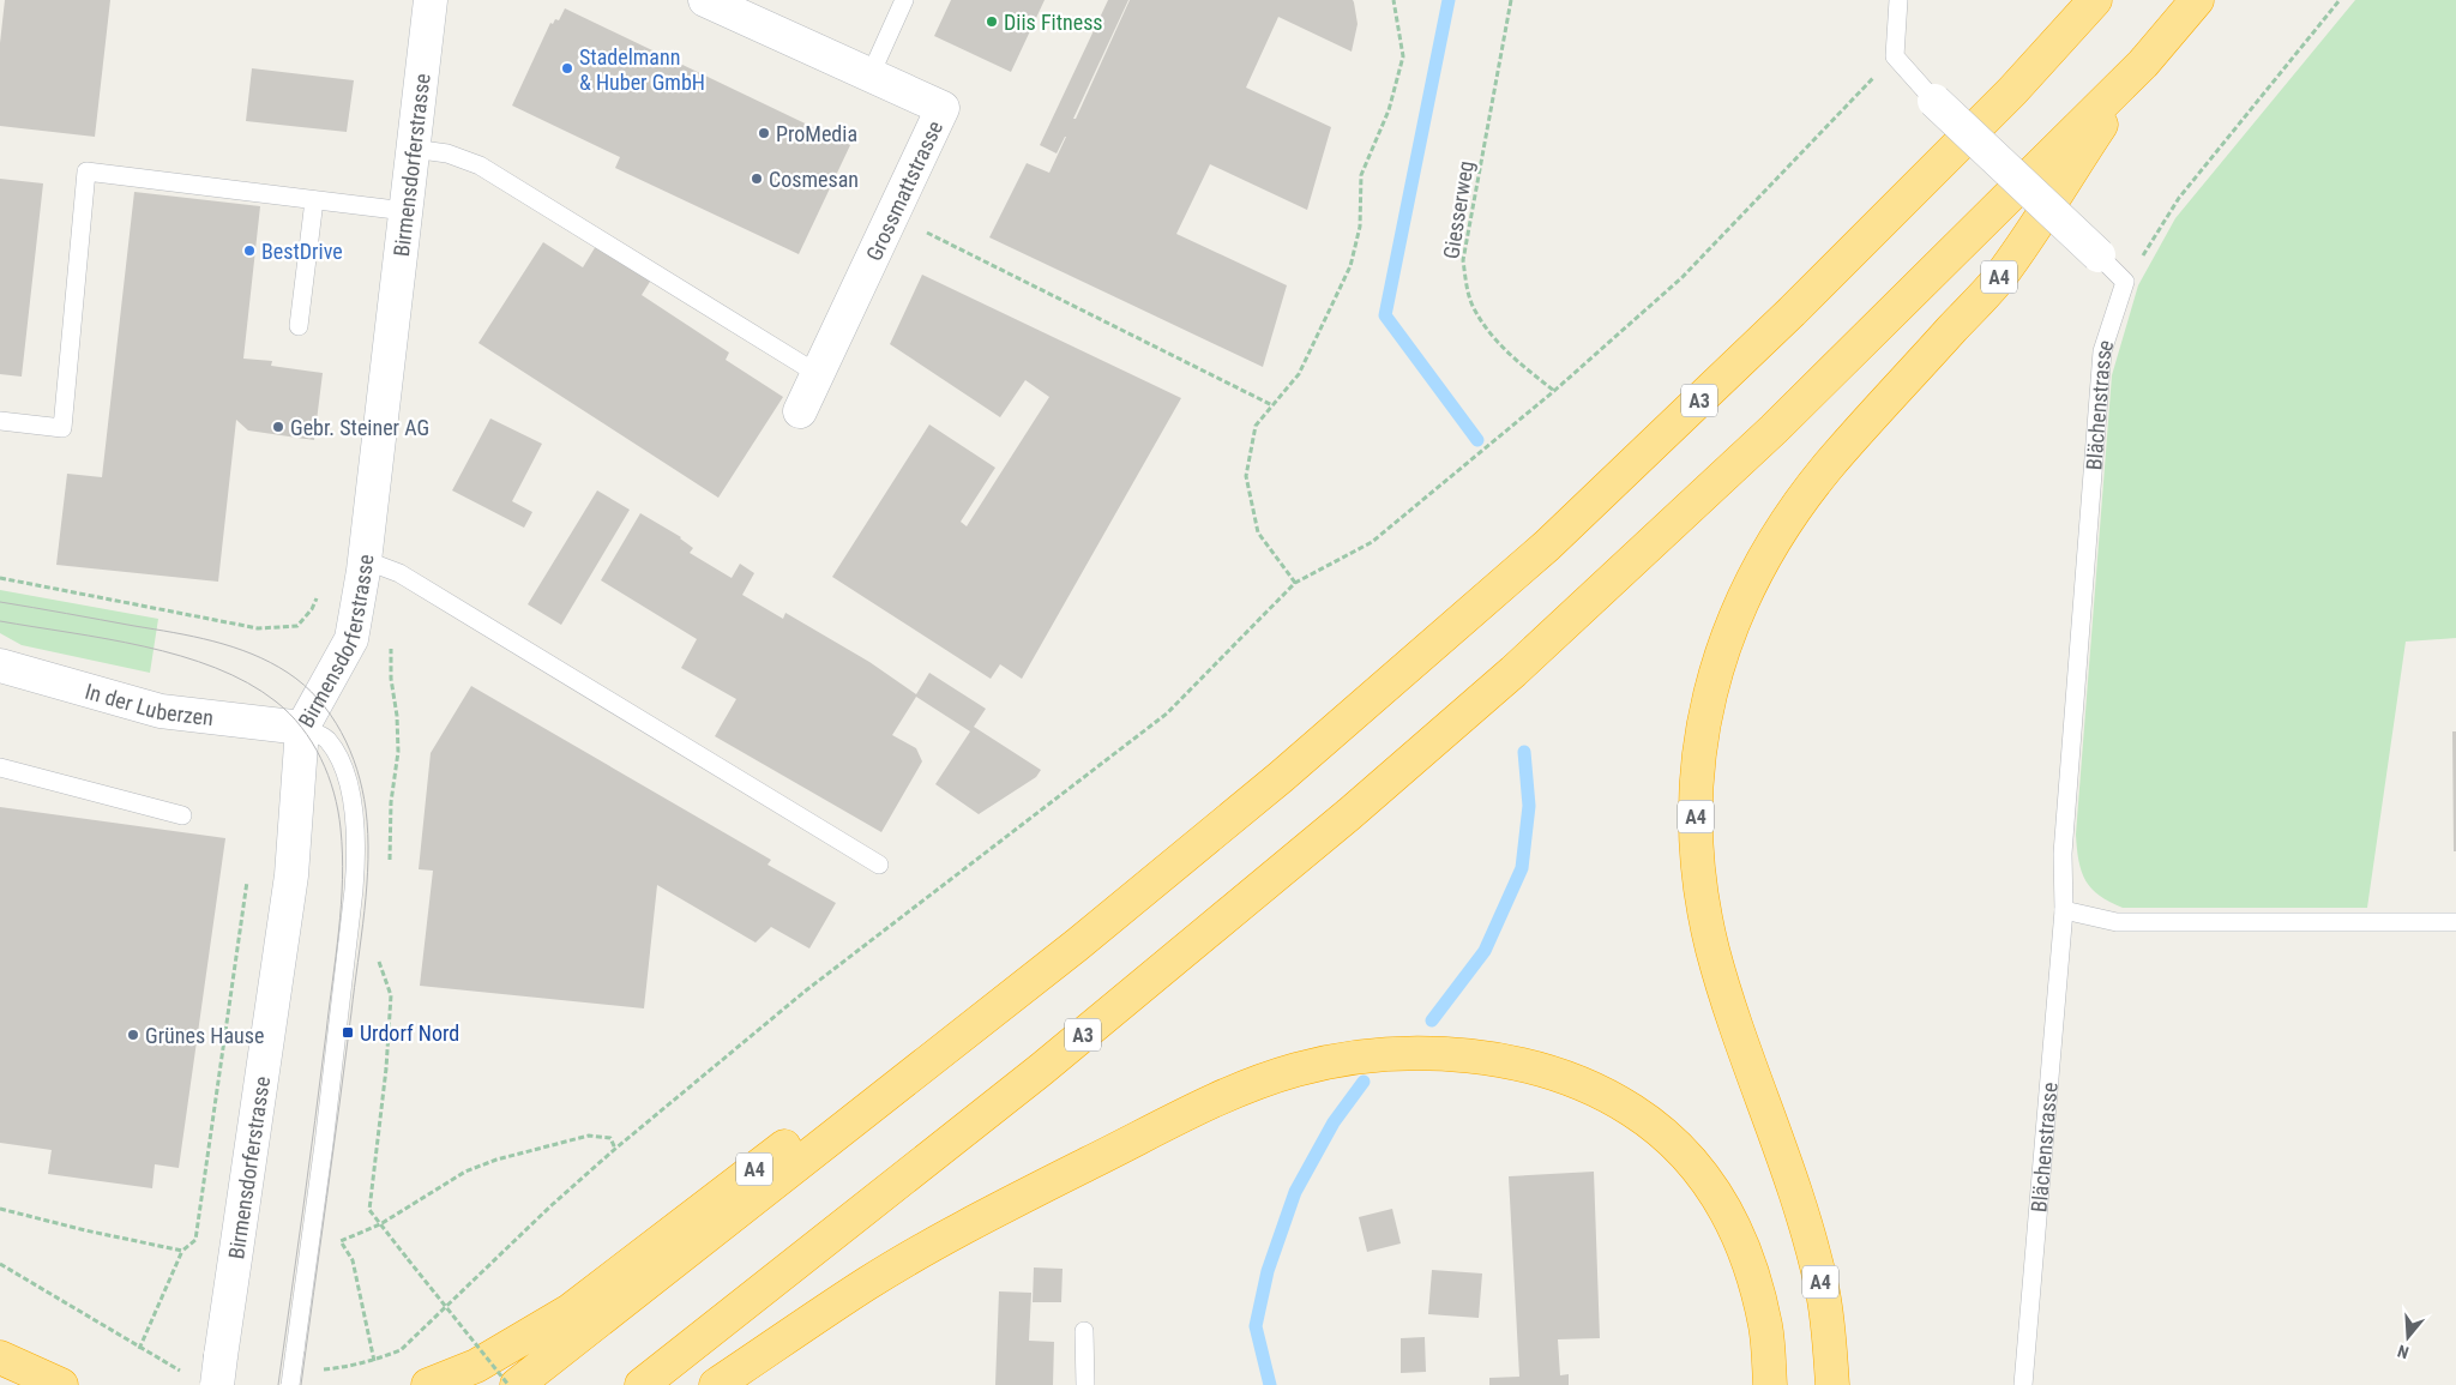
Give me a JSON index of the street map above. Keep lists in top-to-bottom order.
{
  "streets": {
    "highway": ["A4", "A3"],
    "main road": ["Birmensdorferstrasse", "Grossmattstrasse", "In der Luberzen"],
    "lane": ["Blächenstrasse"],
    "path": ["Giesserweg"]
  },
  "crossings": [
    ["Birmensdorferstrasse", "In der Luberzen"],
    ["A4", "A3"]
  ],
  "places": {
    "other": [
      "Diis Fitness",
      "Stadelmann & Huber GmbH",
      "ProMedia",
      "Cosmesan",
      "BestDrive",
      "Gebr. Steiner AG",
      "Grünes Hause"
    ],
    "transit": ["Urdorf Nord"]
  },
  "north": "bottom"
}
